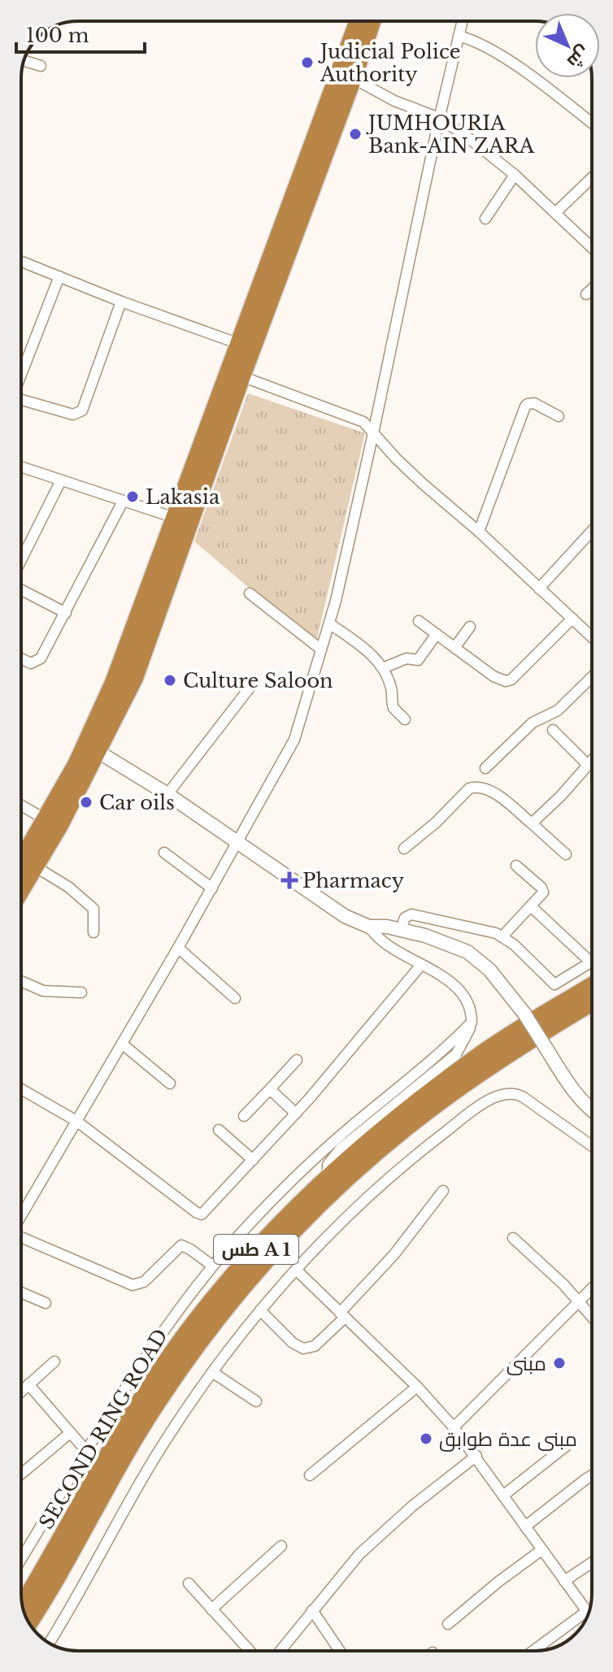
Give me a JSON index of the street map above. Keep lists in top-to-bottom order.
{
  "streets": {
    "highway": ["طس A 1", "SECOND RING ROAD"]
  },
  "places": {
    "other": [
      "Judicial Police Authority",
      "JUMHOURIA Bank-AIN ZARA",
      "Lakasia",
      "Culture Saloon",
      "Car oils",
      "مبنى",
      "مبنى عدة طوابق"
    ],
    "health": ["Pharmacy"]
  },
  "scale_bar": "100 m",
  "north": "bottom right"
}
